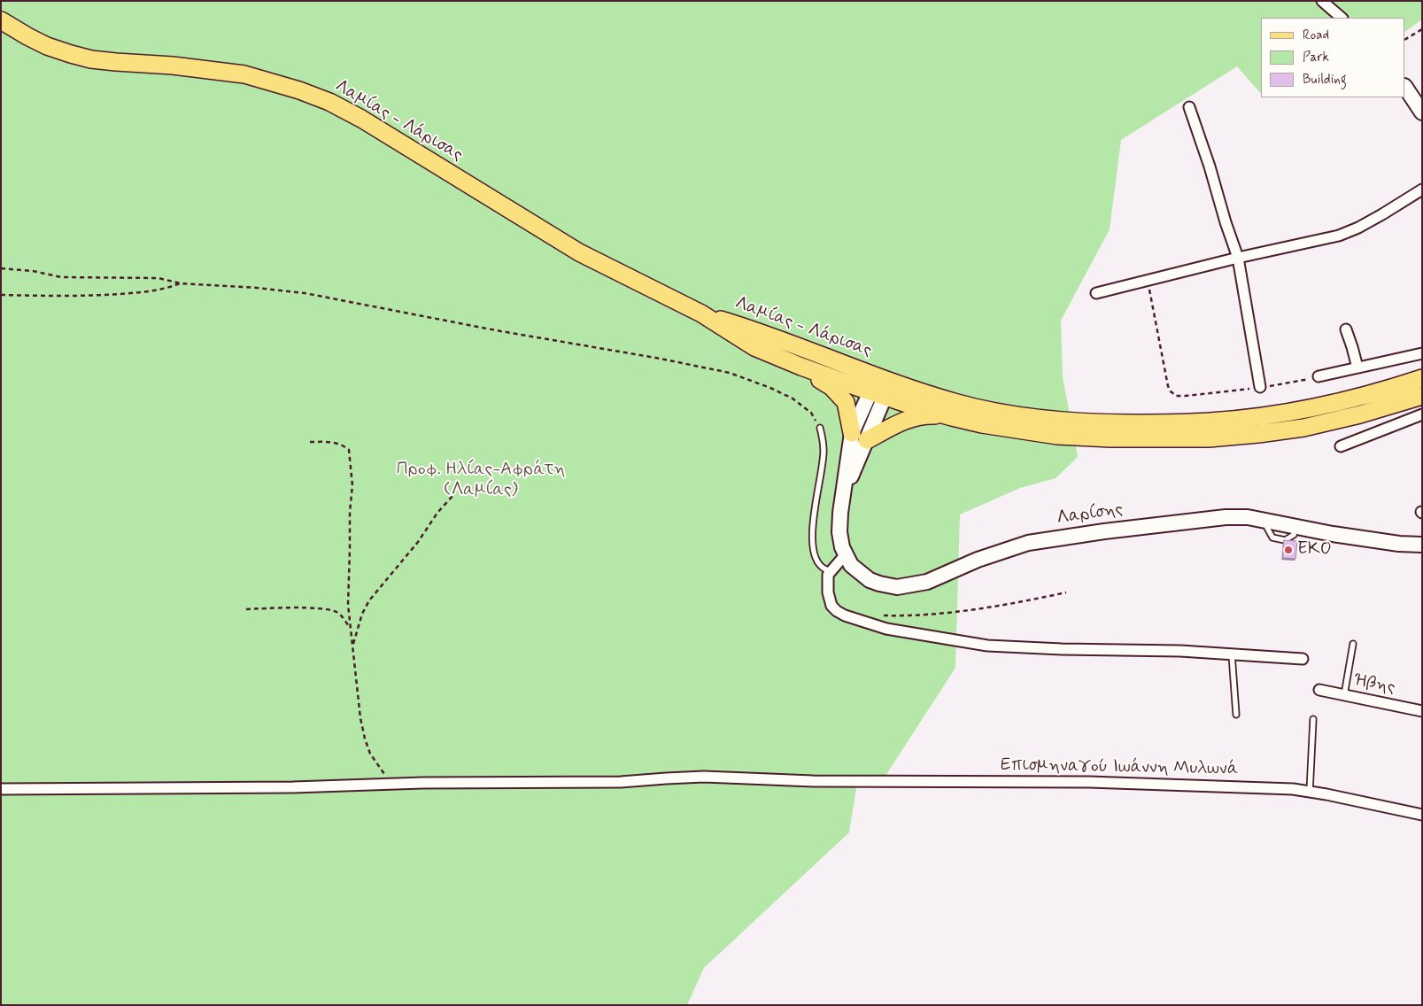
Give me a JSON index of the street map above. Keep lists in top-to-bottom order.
{
  "streets": {
    "main road": ["Λαμίας - Λάρισας", "Λαρίσης"],
    "street": ["Ήβης", "Επισμηναγού Ιωάννη Μυλωνά"]
  },
  "crossings": [
    ["Λαμίας - Λάρισας", "Λαρίσης"]
  ],
  "parks": ["Προφ. Ηλίας-Αφράτη (Λαμίας)"],
  "places": ["EKO"],
  "legend": ["Road", "Park", "Building"]
}
